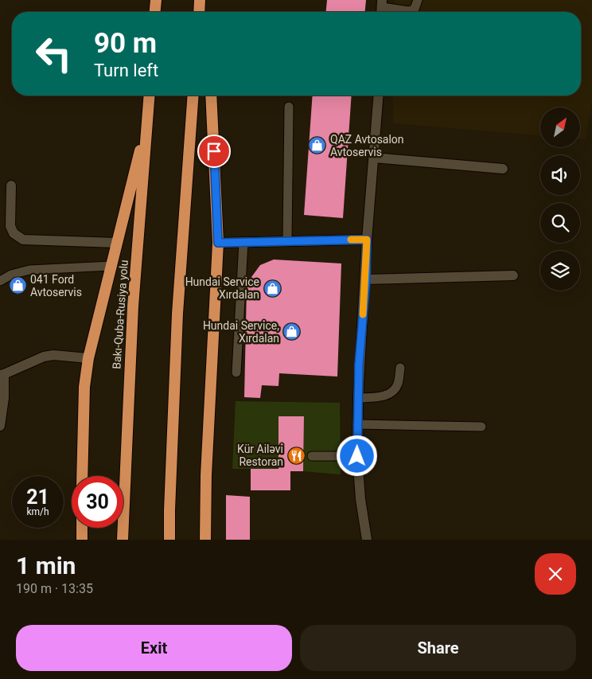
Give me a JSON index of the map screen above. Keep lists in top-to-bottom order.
{
  "streets": {
    "highway": ["Bakı-Quba-Rusiya yolu"]
  },
  "places": {
    "shop": [
      "QAZ Avtosalon Avtoservis",
      "041 Ford Avtoservis",
      "Hundai Service Xırdalan",
      "Hundai Service, Xırdalan"
    ],
    "restaurant": ["Kür Ailəvi Restoran"]
  },
  "north": "top right",
  "page": {
    "turn": ["90 m", "Turn left"],
    "speed": "21 km/h",
    "limit": "30",
    "heading": ["1 min", "190 m · 13:35"],
    "buttons": ["Exit", "Share"]
  }
}
